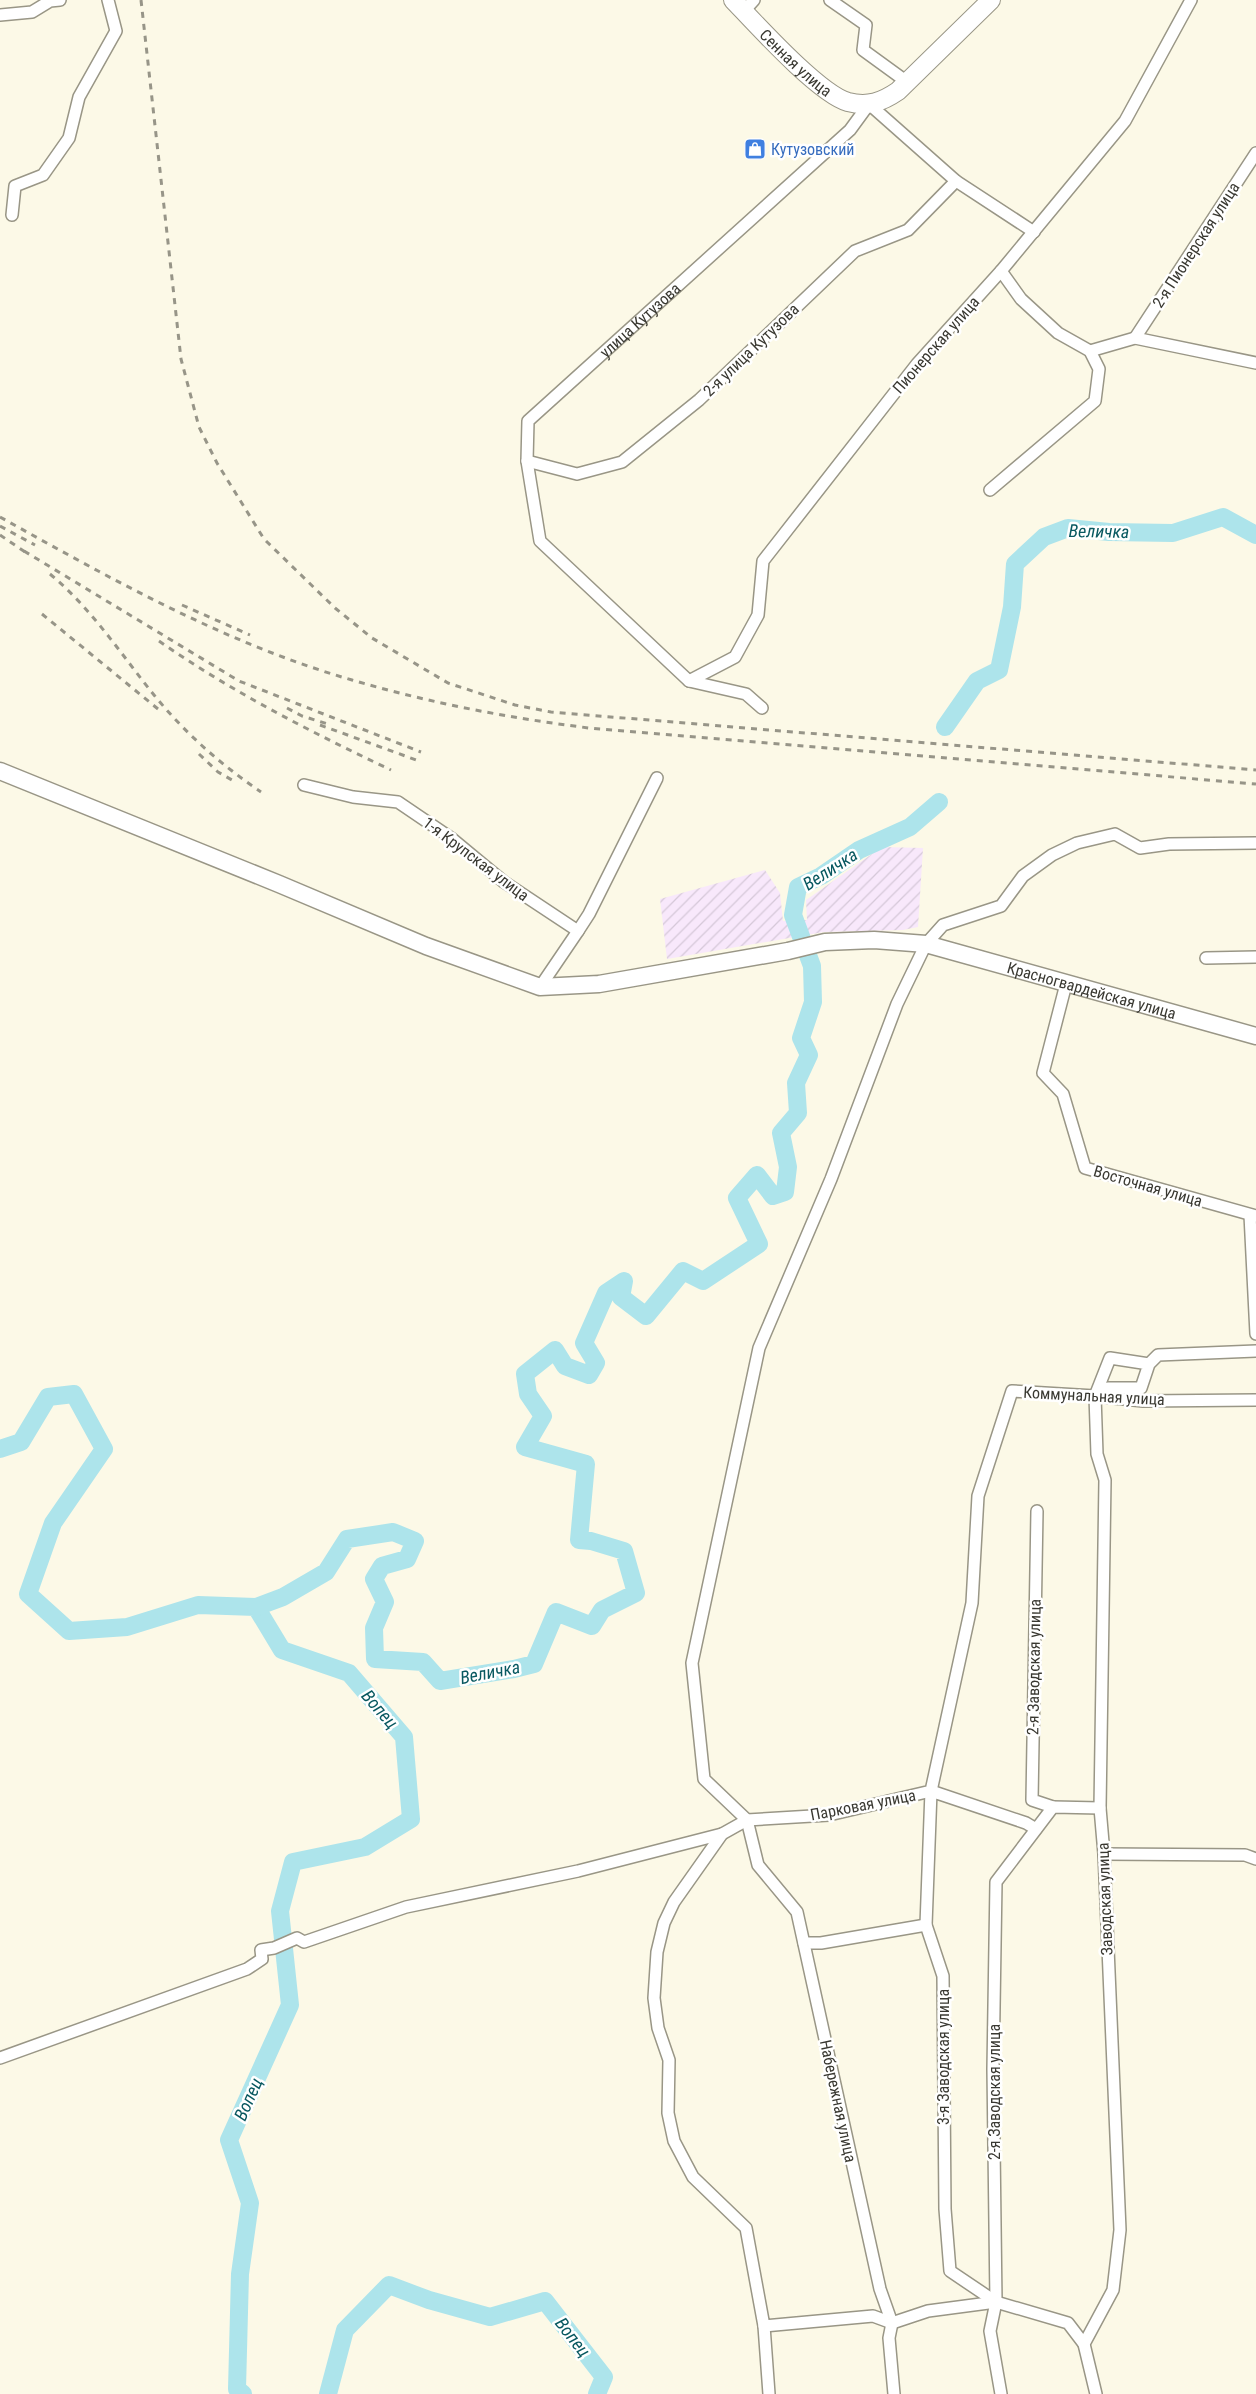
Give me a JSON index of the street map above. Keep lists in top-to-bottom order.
{
  "streets": {
    "main road": ["Сенная улица", "улица Кутузова"],
    "street": [
      "2-я Пионерская улица",
      "Пионерская улица",
      "2-я улица Кутузова",
      "1-я Крупская улица",
      "Красногвардейская улица",
      "Восточная улица",
      "Коммунальная улица",
      "2-я Заводская улица",
      "Парковая улица",
      "Заводская улица",
      "3-я Заводская улица",
      "Набережная улица"
    ]
  },
  "crossings": [
    ["Сенная улица", "улица Кутузова"],
    ["улица Кутузова", "Пионерская улица"],
    ["улица Кутузова", "2-я улица Кутузова"],
    ["Красногвардейская улица", "Восточная улица"],
    ["Коммунальная улица", "Парковая улица"],
    ["Коммунальная улица", "Заводская улица"],
    ["2-я Заводская улица", "Заводская улица"],
    ["2-я Заводская улица", "3-я Заводская улица"],
    ["Парковая улица", "3-я Заводская улица"],
    ["Парковая улица", "Набережная улица"]
  ],
  "water": ["Величка", "Вопец"],
  "places": {
    "shop": ["Кутузовский"]
  }
}
